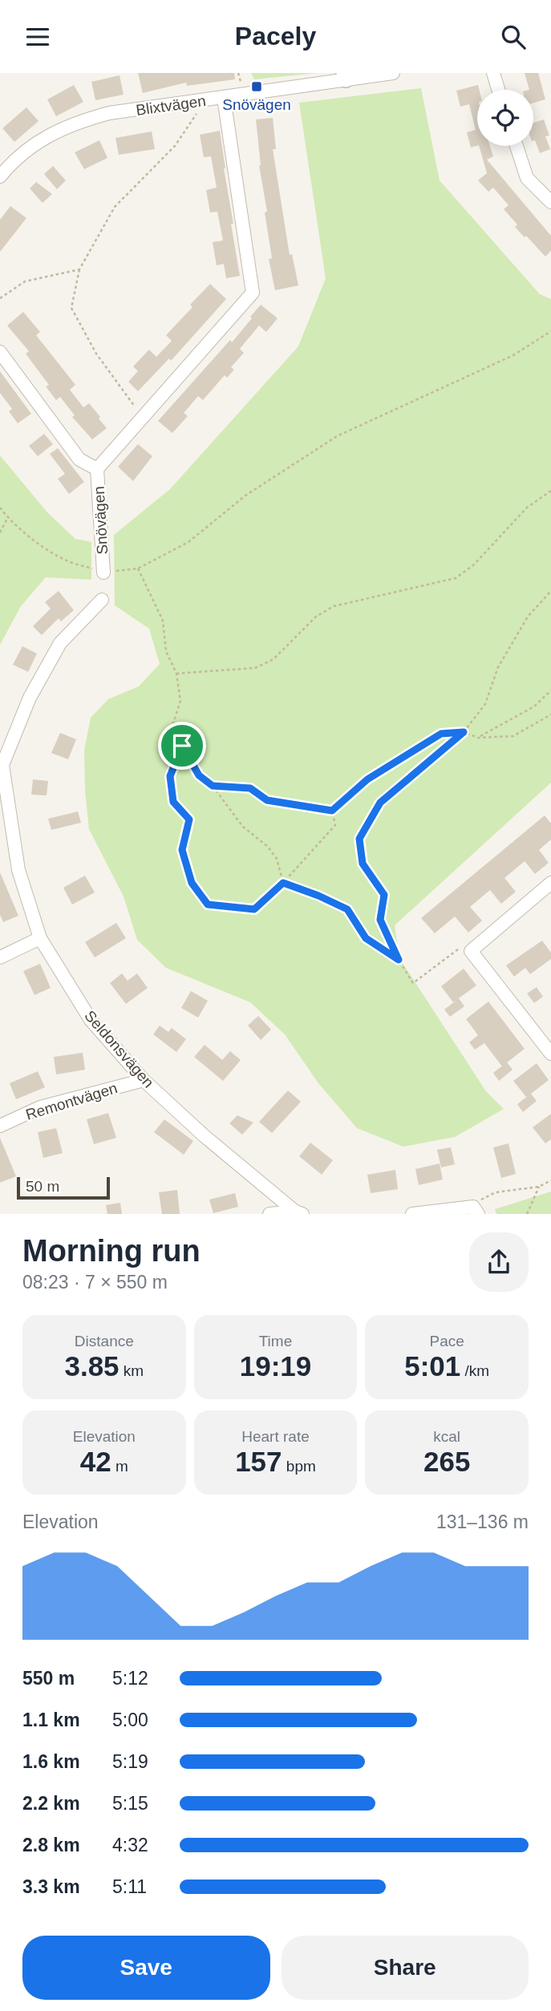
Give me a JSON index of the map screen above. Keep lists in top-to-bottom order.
{
  "streets": {
    "street": [
      "Blixtvägen",
      "Snövägen",
      "Seldonsvägen",
      "Remontvägen"
    ]
  },
  "crossings": [
    ["Blixtvägen", "Snövägen"],
    ["Seldonsvägen", "Remontvägen"]
  ],
  "places": {
    "transit": ["Snövägen"]
  },
  "scale_bar": "50 m",
  "page": {
    "header": "Pacely",
    "scale": "50 m",
    "heading": ["Morning run", "08:23 · 7 × 550 m"],
    "stats": [
      ["Distance", "3.85 km"],
      ["Time", "19:19"],
      ["Pace", "5:01 /km"],
      ["Elevation", "42 m"],
      ["Heart rate", "157 bpm"],
      ["kcal", "265"]
    ],
    "chart": ["Elevation", "131–136 m"],
    "list": [
      {
        "name": "550 m",
        "note": "5:12"
      },
      {
        "name": "1.1 km",
        "note": "5:00"
      },
      {
        "name": "1.6 km",
        "note": "5:19"
      },
      {
        "name": "2.2 km",
        "note": "5:15"
      },
      {
        "name": "2.8 km",
        "note": "4:32"
      },
      {
        "name": "3.3 km",
        "note": "5:11"
      }
    ],
    "buttons": ["Save", "Share"]
  }
}
